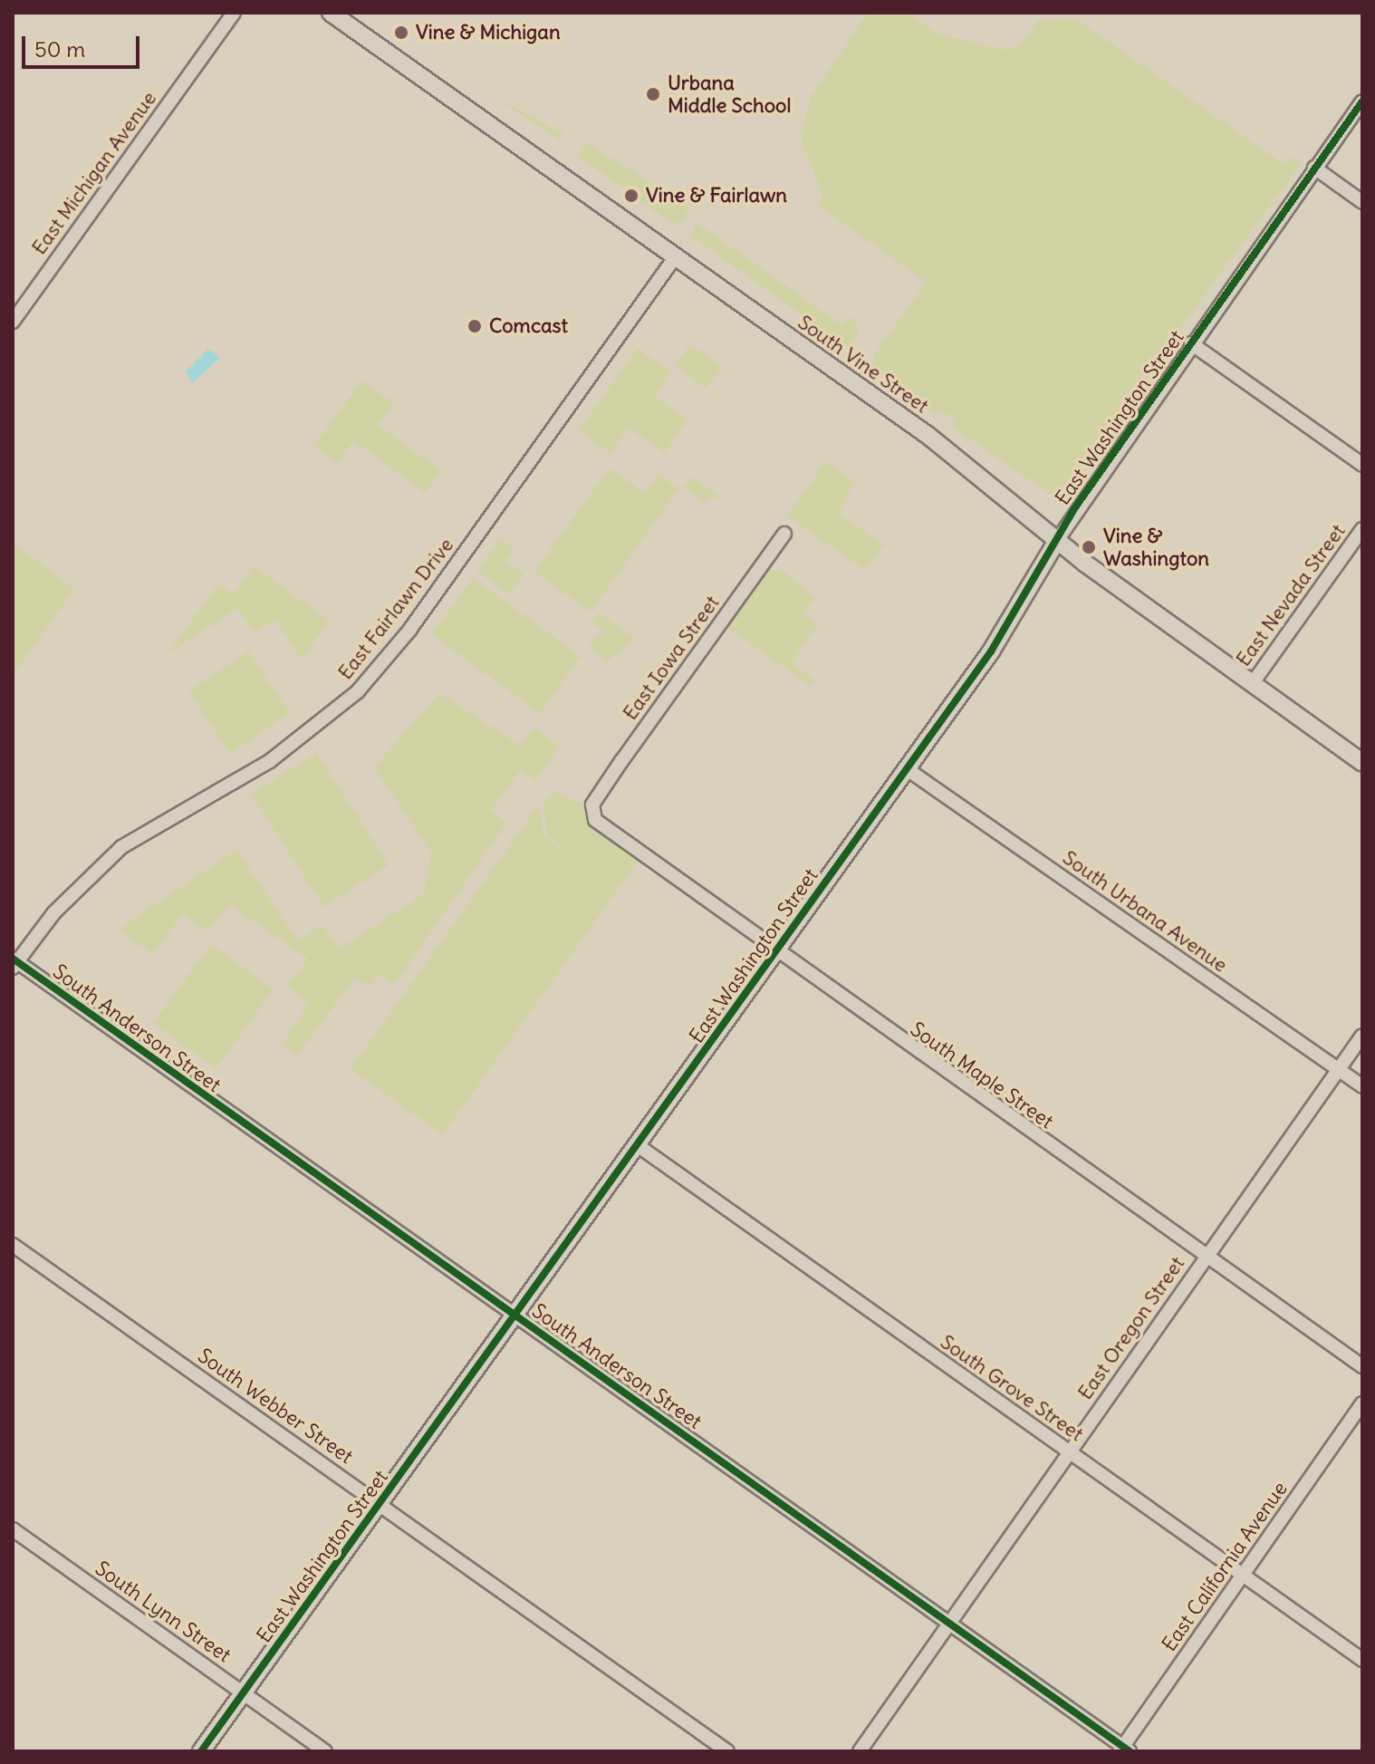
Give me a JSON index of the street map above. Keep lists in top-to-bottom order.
{
  "streets": {
    "main road": ["South Vine Street", "East Washington Street"],
    "street": [
      "East Michigan Avenue",
      "East Nevada Street",
      "East Fairlawn Drive",
      "East Iowa Street",
      "South Urbana Avenue",
      "South Anderson Street",
      "South Maple Street",
      "East Oregon Street",
      "South Grove Street",
      "South Webber Street",
      "East California Avenue",
      "South Lynn Street"
    ]
  },
  "crossings": [
    ["South Vine Street", "East Washington Street"],
    ["South Vine Street", "East Nevada Street"],
    ["South Vine Street", "East Fairlawn Drive"],
    ["East Washington Street", "South Urbana Avenue"],
    ["East Washington Street", "South Anderson Street"],
    ["East Washington Street", "South Maple Street"],
    ["East Washington Street", "South Grove Street"],
    ["East Washington Street", "South Webber Street"],
    ["East Washington Street", "South Lynn Street"],
    ["East Fairlawn Drive", "South Anderson Street"],
    ["East Iowa Street", "South Maple Street"],
    ["South Urbana Avenue", "East Oregon Street"],
    ["South Anderson Street", "East Oregon Street"],
    ["South Anderson Street", "East California Avenue"],
    ["South Maple Street", "East Oregon Street"],
    ["East Oregon Street", "South Grove Street"],
    ["South Grove Street", "East California Avenue"]
  ],
  "places": [
    "Vine & Michigan",
    "Urbana Middle School",
    "Vine & Fairlawn",
    "Comcast",
    "Vine & Washington"
  ],
  "scale_bar": "50 m"
}
